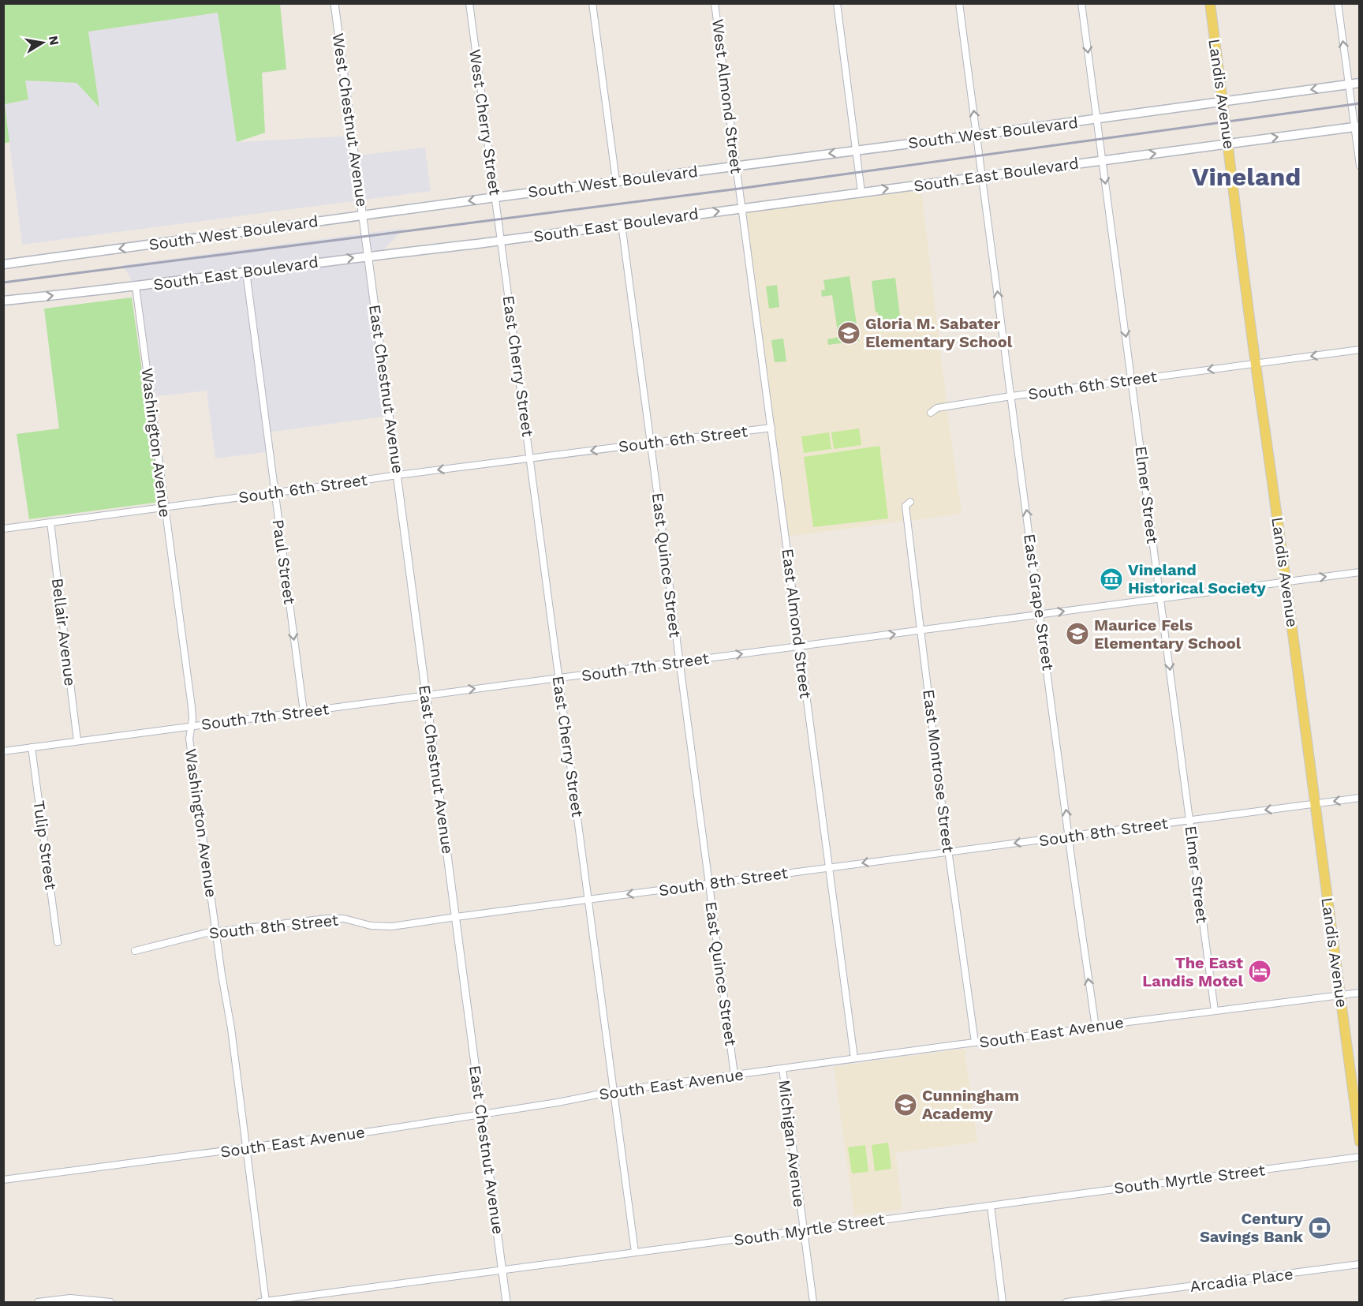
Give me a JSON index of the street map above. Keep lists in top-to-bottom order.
{
  "streets": {
    "main road": ["Landis Avenue", "South West Boulevard", "South East Boulevard"],
    "street": [
      "West Almond Street",
      "West Chestnut Avenue",
      "West Cherry Street",
      "East Cherry Street",
      "South 6th Street",
      "East Chestnut Avenue",
      "Washington Avenue",
      "Elmer Street",
      "Paul Street",
      "East Quince Street",
      "East Grape Street",
      "East Almond Street",
      "Bellair Avenue",
      "South 7th Street",
      "East Montrose Street",
      "South 8th Street",
      "Tulip Street",
      "South East Avenue",
      "Michigan Avenue",
      "South Myrtle Street",
      "Arcadia Place"
    ]
  },
  "crossings": [
    ["Landis Avenue", "South West Boulevard"],
    ["Landis Avenue", "South East Boulevard"],
    ["Landis Avenue", "South 6th Street"],
    ["Landis Avenue", "South 7th Street"],
    ["Landis Avenue", "South 8th Street"],
    ["Landis Avenue", "South East Avenue"],
    ["West Almond Street", "South West Boulevard"],
    ["West Almond Street", "East Almond Street"],
    ["West Chestnut Avenue", "South West Boulevard"],
    ["West Chestnut Avenue", "East Chestnut Avenue"],
    ["West Cherry Street", "South West Boulevard"],
    ["West Cherry Street", "South East Boulevard"],
    ["West Cherry Street", "East Cherry Street"],
    ["South West Boulevard", "Elmer Street"],
    ["South West Boulevard", "East Grape Street"],
    ["South East Boulevard", "East Cherry Street"],
    ["South East Boulevard", "East Chestnut Avenue"],
    ["South East Boulevard", "Washington Avenue"],
    ["South East Boulevard", "Elmer Street"],
    ["South East Boulevard", "Paul Street"],
    ["South East Boulevard", "East Quince Street"],
    ["South East Boulevard", "East Grape Street"],
    ["South East Boulevard", "East Almond Street"],
    ["East Cherry Street", "South 6th Street"],
    ["East Cherry Street", "South 7th Street"],
    ["East Cherry Street", "South 8th Street"],
    ["East Cherry Street", "South East Avenue"],
    ["East Cherry Street", "South Myrtle Street"],
    ["South 6th Street", "East Chestnut Avenue"],
    ["South 6th Street", "Washington Avenue"],
    ["South 6th Street", "Elmer Street"],
    ["South 6th Street", "Paul Street"],
    ["South 6th Street", "East Quince Street"],
    ["South 6th Street", "East Grape Street"],
    ["South 6th Street", "East Almond Street"],
    ["South 6th Street", "Bellair Avenue"],
    ["East Chestnut Avenue", "South 7th Street"],
    ["East Chestnut Avenue", "South 8th Street"],
    ["East Chestnut Avenue", "South East Avenue"],
    ["East Chestnut Avenue", "South Myrtle Street"],
    ["Washington Avenue", "South 7th Street"],
    ["Washington Avenue", "South 8th Street"],
    ["Washington Avenue", "South East Avenue"],
    ["Washington Avenue", "South Myrtle Street"],
    ["Elmer Street", "South 7th Street"],
    ["Elmer Street", "South 8th Street"],
    ["Elmer Street", "South East Avenue"],
    ["Paul Street", "South 7th Street"],
    ["East Quince Street", "South 7th Street"],
    ["East Quince Street", "South 8th Street"],
    ["East Quince Street", "South East Avenue"],
    ["East Grape Street", "South 7th Street"],
    ["East Grape Street", "South 8th Street"],
    ["East Grape Street", "South East Avenue"],
    ["East Almond Street", "South 7th Street"],
    ["East Almond Street", "South 8th Street"],
    ["East Almond Street", "South East Avenue"],
    ["Bellair Avenue", "South 7th Street"],
    ["South 7th Street", "East Montrose Street"],
    ["South 7th Street", "Tulip Street"],
    ["East Montrose Street", "South 8th Street"],
    ["East Montrose Street", "South East Avenue"],
    ["South East Avenue", "Michigan Avenue"],
    ["Michigan Avenue", "South Myrtle Street"]
  ],
  "one_way": [
    "South West Boulevard",
    "South East Boulevard",
    "South 6th Street",
    "Elmer Street",
    "Paul Street",
    "East Grape Street",
    "South 7th Street",
    "South 8th Street"
  ],
  "districts": ["Vineland"],
  "places": {
    "school or university": ["Gloria M. Sabater Elementary School", "Maurice Fels Elementary School", "Cunningham Academy"],
    "museum": ["Vineland Historical Society"],
    "hotel": ["The East Landis Motel"],
    "bank": ["Century Savings Bank"]
  },
  "north": "right"
}
